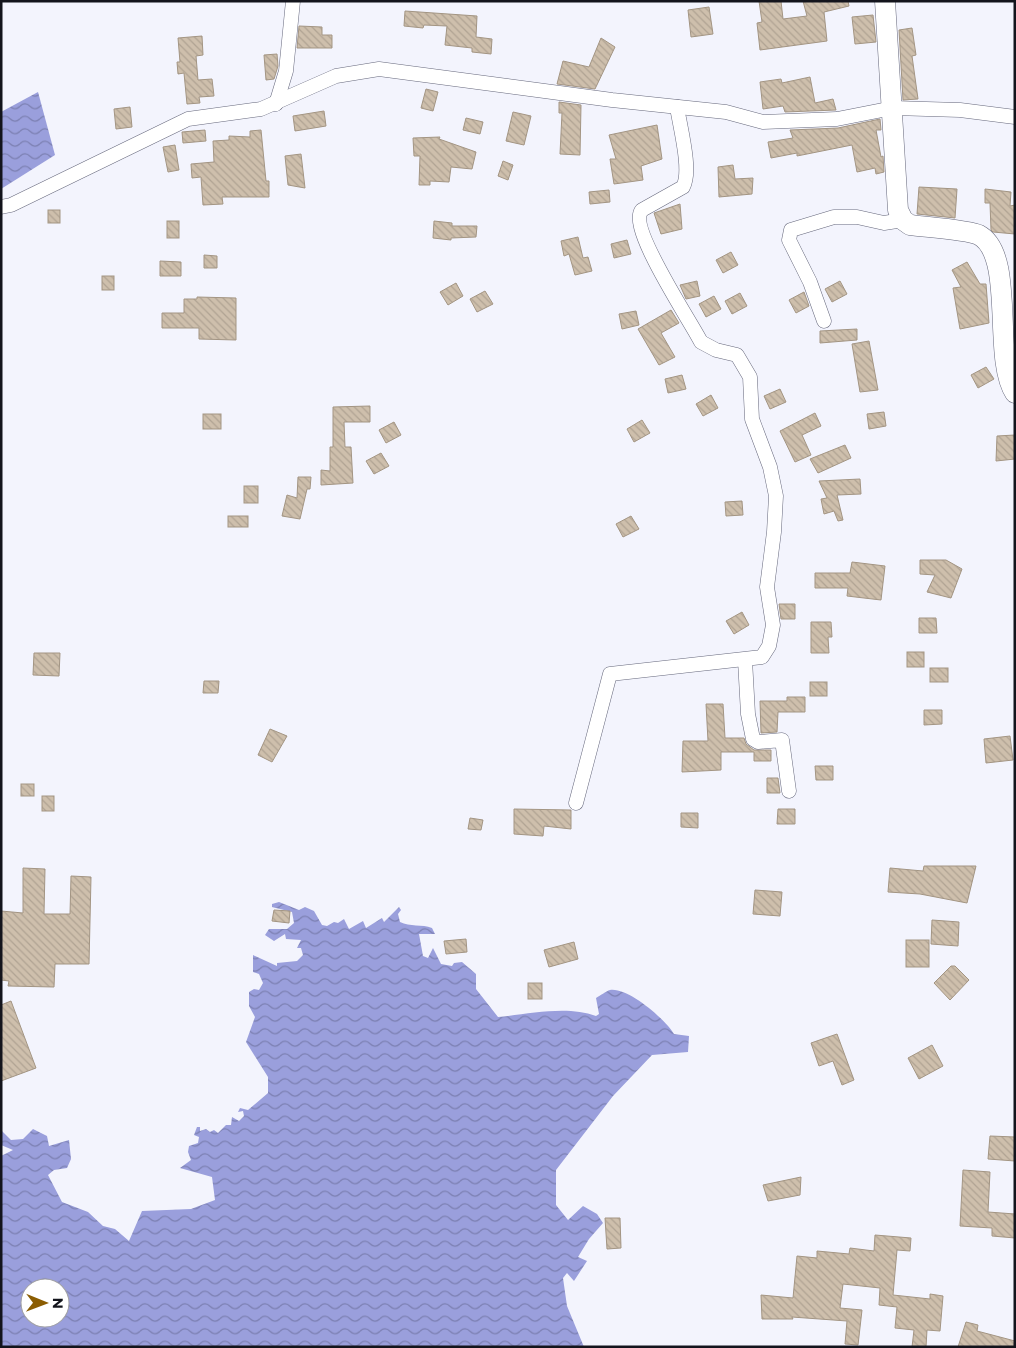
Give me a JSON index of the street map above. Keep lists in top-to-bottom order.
{
  "north": "right"
}
